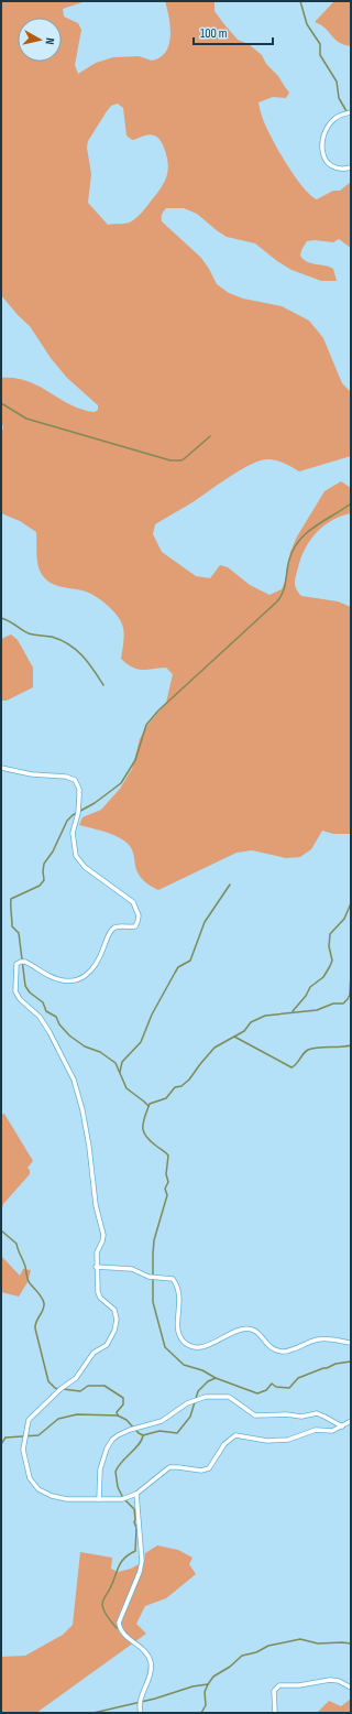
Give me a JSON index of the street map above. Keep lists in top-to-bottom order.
{
  "scale_bar": "100 m",
  "north": "right"
}
